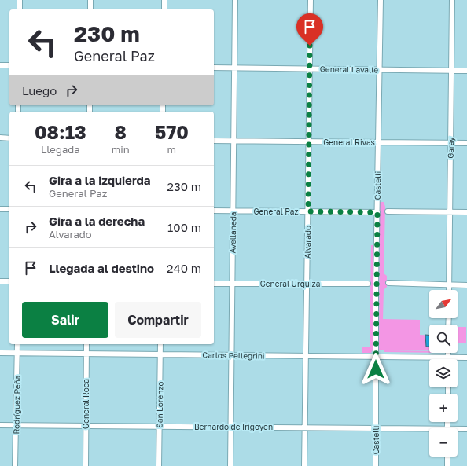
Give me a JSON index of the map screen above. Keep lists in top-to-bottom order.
{
  "streets": {
    "street": [
      "General Lavalle",
      "General Rivas",
      "Garay",
      "Castelli",
      "General Paz",
      "Avellaneda",
      "Alvarado",
      "General Urquiza",
      "Carlos Pellegrini",
      "General Roca",
      "Rodríguez Peña",
      "San Lorenzo",
      "Bernardo de Irigoyen"
    ]
  },
  "crossings": [
    ["General Lavalle", "Garay"],
    ["General Lavalle", "Castelli"],
    ["General Lavalle", "Avellaneda"],
    ["General Lavalle", "Alvarado"],
    ["General Rivas", "Garay"],
    ["General Rivas", "Castelli"],
    ["General Rivas", "Avellaneda"],
    ["General Rivas", "Alvarado"],
    ["Castelli", "General Paz"],
    ["Castelli", "Carlos Pellegrini"],
    ["Castelli", "Bernardo de Irigoyen"],
    ["General Paz", "Avellaneda"],
    ["General Paz", "Alvarado"],
    ["Avellaneda", "General Urquiza"],
    ["Avellaneda", "Carlos Pellegrini"],
    ["Avellaneda", "Bernardo de Irigoyen"],
    ["Alvarado", "General Urquiza"],
    ["Alvarado", "Carlos Pellegrini"],
    ["Alvarado", "Bernardo de Irigoyen"],
    ["Carlos Pellegrini", "General Roca"],
    ["Carlos Pellegrini", "Rodríguez Peña"],
    ["Carlos Pellegrini", "San Lorenzo"],
    ["General Roca", "Bernardo de Irigoyen"],
    ["Rodríguez Peña", "Bernardo de Irigoyen"],
    ["San Lorenzo", "Bernardo de Irigoyen"]
  ],
  "north": "top right",
  "page": {
    "turn": ["230 m", "General Paz"],
    "then": "Luego",
    "eta": [
      "08:13",
      "Llegada",
      "8",
      "min",
      "570",
      "m"
    ],
    "list": [
      {
        "name": "Gira a la izquierda",
        "note": "General Paz",
        "value": "230 m"
      },
      {
        "name": "Gira a la derecha",
        "note": "Alvarado",
        "value": "100 m"
      },
      {
        "name": "Llegada al destino",
        "value": "240 m"
      }
    ],
    "map_buttons": ["+", "−"],
    "buttons": ["Salir", "Compartir"]
  }
}
